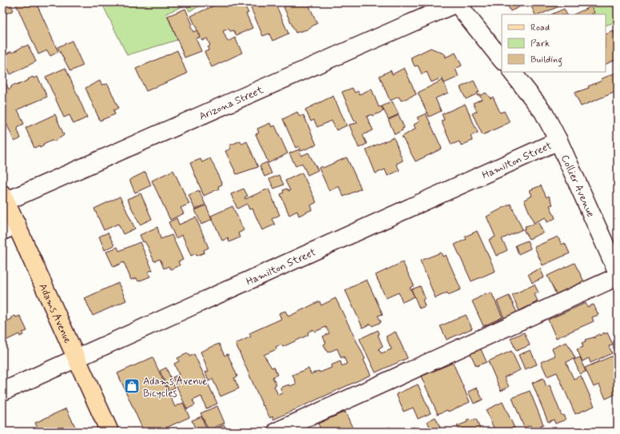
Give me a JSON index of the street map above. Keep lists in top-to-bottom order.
{
  "streets": {
    "main road": ["Adams Avenue"],
    "street": ["Arizona Street", "Hamilton Street", "Collier Avenue"]
  },
  "crossings": [
    ["Arizona Street", "Adams Avenue"],
    ["Hamilton Street", "Collier Avenue"],
    ["Hamilton Street", "Adams Avenue"]
  ],
  "places": {
    "shop": ["Adams Avenue Bicycles"]
  },
  "legend": ["Road", "Park", "Building"]
}
